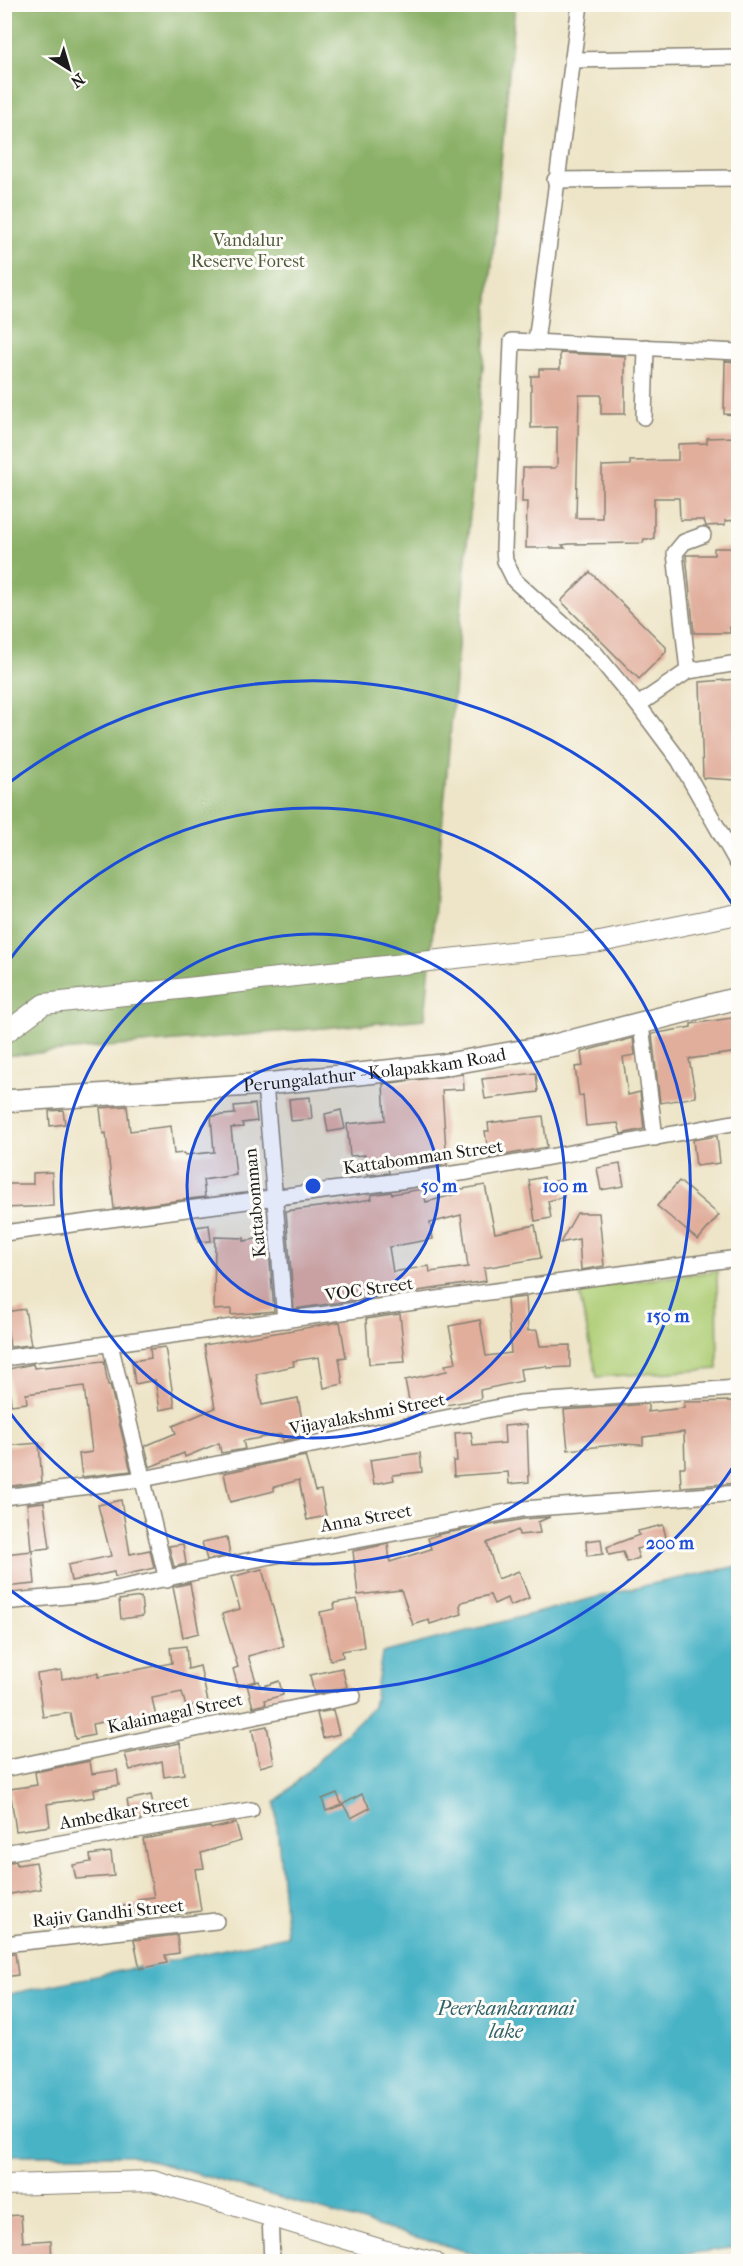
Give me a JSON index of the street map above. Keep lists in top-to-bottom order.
{
  "streets": {
    "main road": ["Perungalathur - Kolapakkam Road"],
    "street": [
      "Kattabomman Street",
      "Kattabomman",
      "VOC Street",
      "Vijayalakshmi Street",
      "Anna Street",
      "Kalaimagal Street",
      "Ambedkar Street",
      "Rajiv Gandhi Street"
    ]
  },
  "crossings": [
    ["Perungalathur - Kolapakkam Road", "Kattabomman"],
    ["Kattabomman Street", "Kattabomman"],
    ["Kattabomman", "VOC Street"]
  ],
  "water": ["Peerkankaranai lake"],
  "parks": ["Vandalur Reserve Forest"],
  "north": "bottom right",
  "rings": [
    "50 m",
    "100 m",
    "150 m",
    "200 m"
  ]
}
